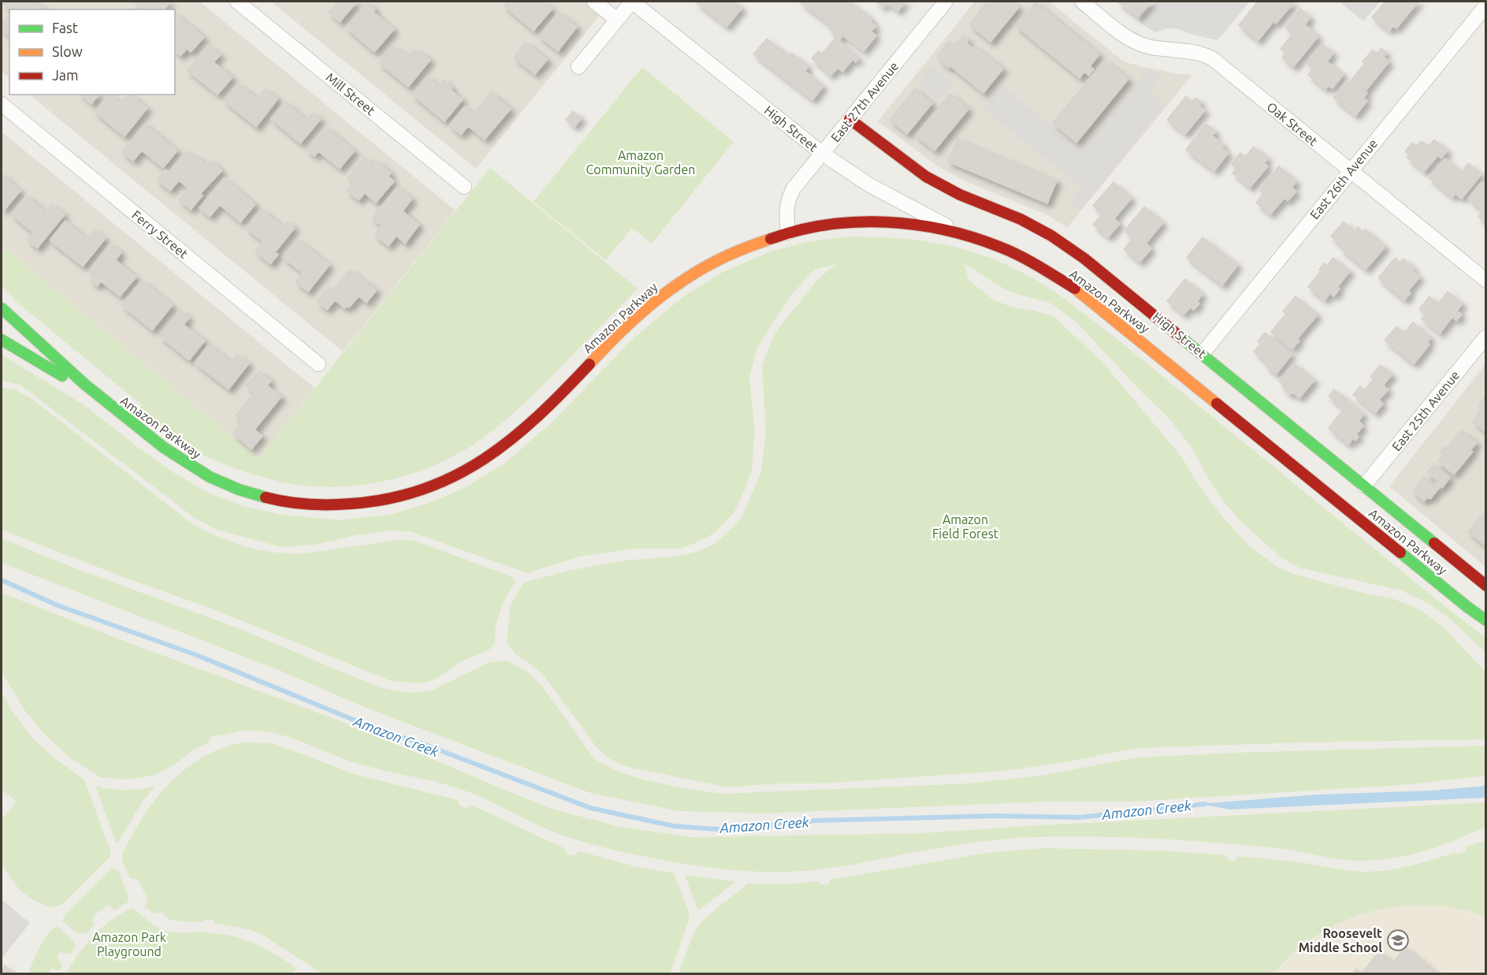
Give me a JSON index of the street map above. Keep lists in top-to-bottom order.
{
  "streets": {
    "main road": ["High Street", "Amazon Parkway"],
    "street": [
      "Mill Street",
      "East 27th Avenue",
      "Oak Street",
      "East 26th Avenue",
      "Ferry Street",
      "East 25th Avenue"
    ]
  },
  "crossings": [
    ["East 27th Avenue", "High Street"],
    ["East 27th Avenue", "Amazon Parkway"],
    ["Oak Street", "East 26th Avenue"],
    ["High Street", "East 26th Avenue"],
    ["High Street", "Amazon Parkway"],
    ["High Street", "East 25th Avenue"]
  ],
  "water": ["Amazon Creek"],
  "parks": ["Amazon Community Garden", "Amazon Field Forest", "Amazon Park Playground"],
  "places": {
    "school or university": ["Roosevelt Middle School"]
  },
  "legend": ["Fast", "Slow", "Jam"]
}
